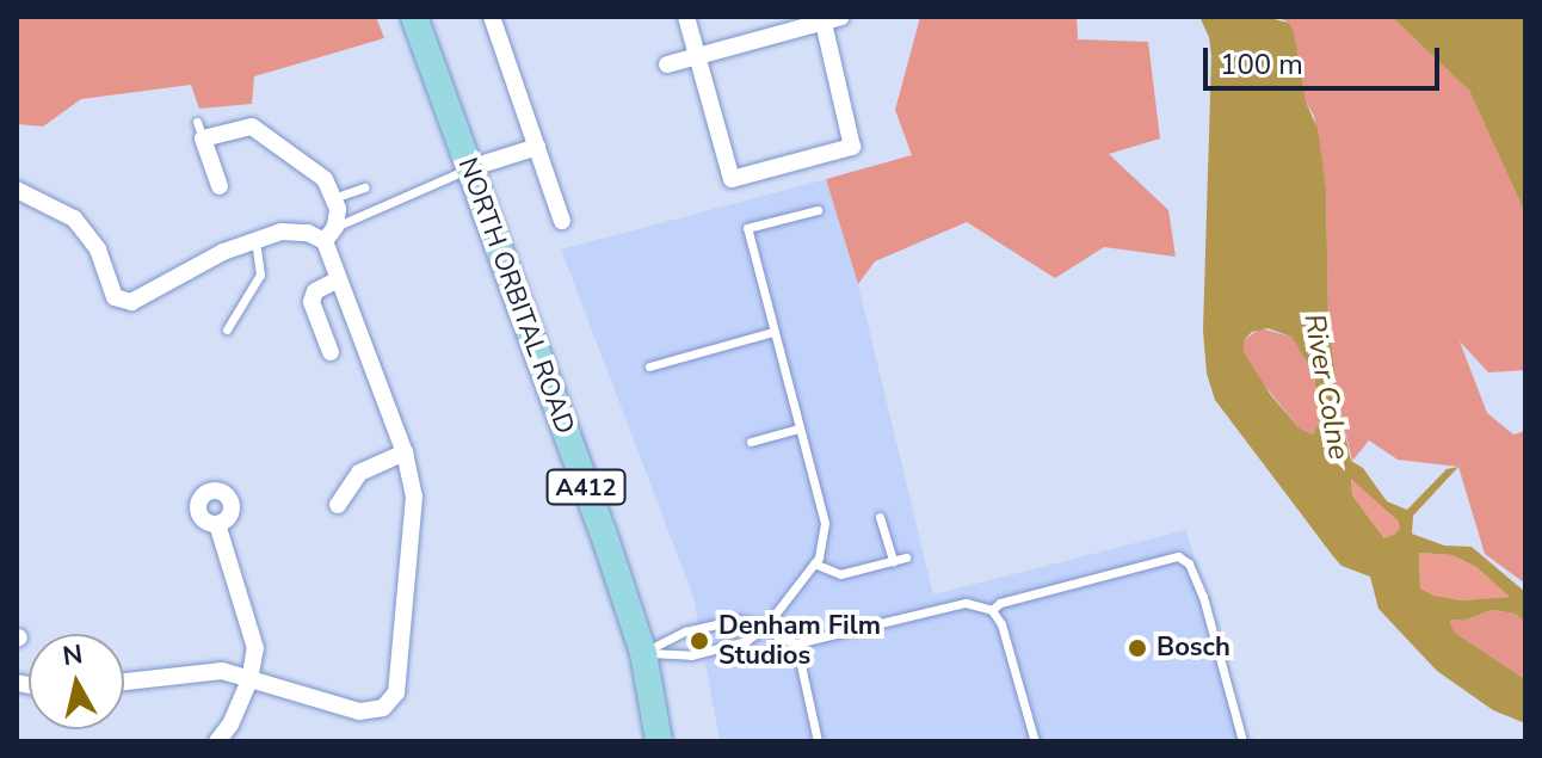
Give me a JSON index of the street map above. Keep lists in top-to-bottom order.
{
  "streets": {
    "main road": ["NORTH ORBITAL ROAD", "A412"]
  },
  "water": ["River Colne"],
  "places": ["Denham Film Studios", "Bosch"],
  "scale_bar": "100 m",
  "north": "top"
}
